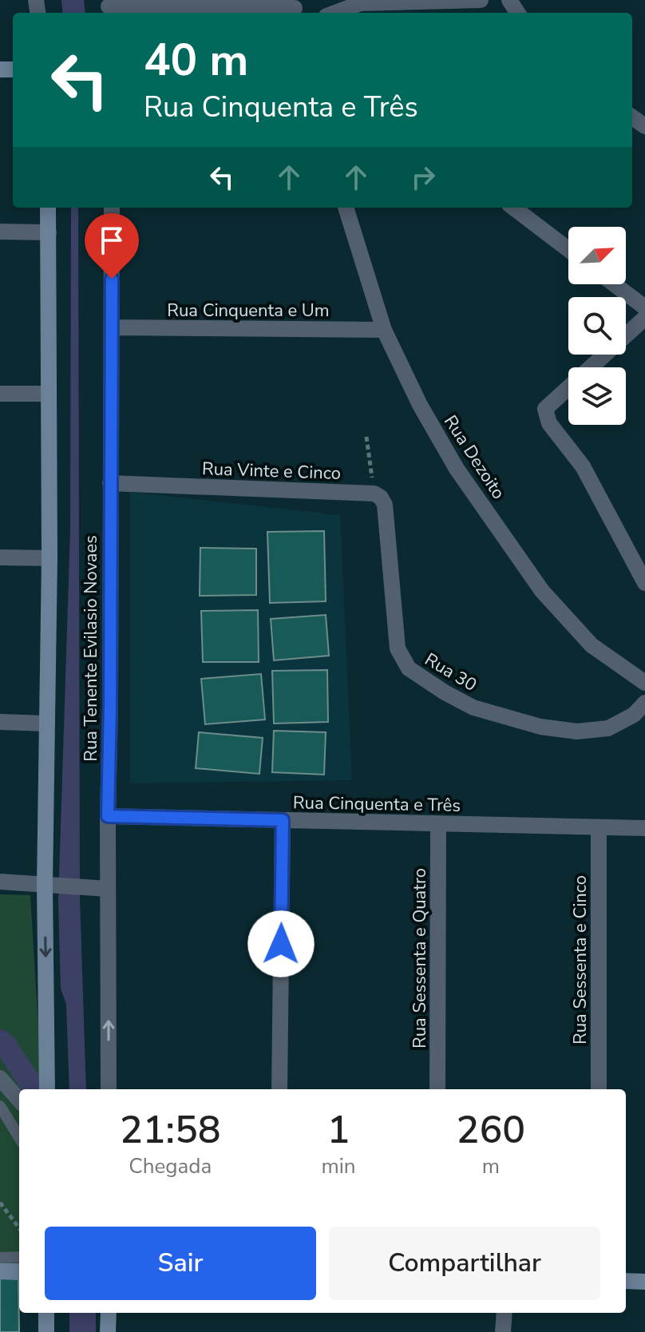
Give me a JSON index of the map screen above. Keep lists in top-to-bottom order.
{
  "streets": {
    "street": [
      "Rua Cinquenta e Um",
      "Rua Dezoito",
      "Rua Vinte e Cinco",
      "Rua Tenente Evilasio Novaes",
      "Rua 30",
      "Rua Cinquenta e Três",
      "Rua Sessenta e Quatro",
      "Rua Sessenta e Cinco"
    ]
  },
  "crossings": [
    ["Rua Cinquenta e Um", "Rua Dezoito"],
    ["Rua Cinquenta e Um", "Rua Tenente Evilasio Novaes"],
    ["Rua Vinte e Cinco", "Rua Tenente Evilasio Novaes"],
    ["Rua Vinte e Cinco", "Rua 30"],
    ["Rua Tenente Evilasio Novaes", "Rua Cinquenta e Três"],
    ["Rua Cinquenta e Três", "Rua Sessenta e Quatro"],
    ["Rua Cinquenta e Três", "Rua Sessenta e Cinco"]
  ],
  "north": "top right",
  "page": {
    "turn": ["40 m", "Rua Cinquenta e Três"],
    "eta": [
      "21:58",
      "Chegada",
      "1",
      "min",
      "260",
      "m"
    ],
    "buttons": ["Sair", "Compartilhar"]
  }
}
